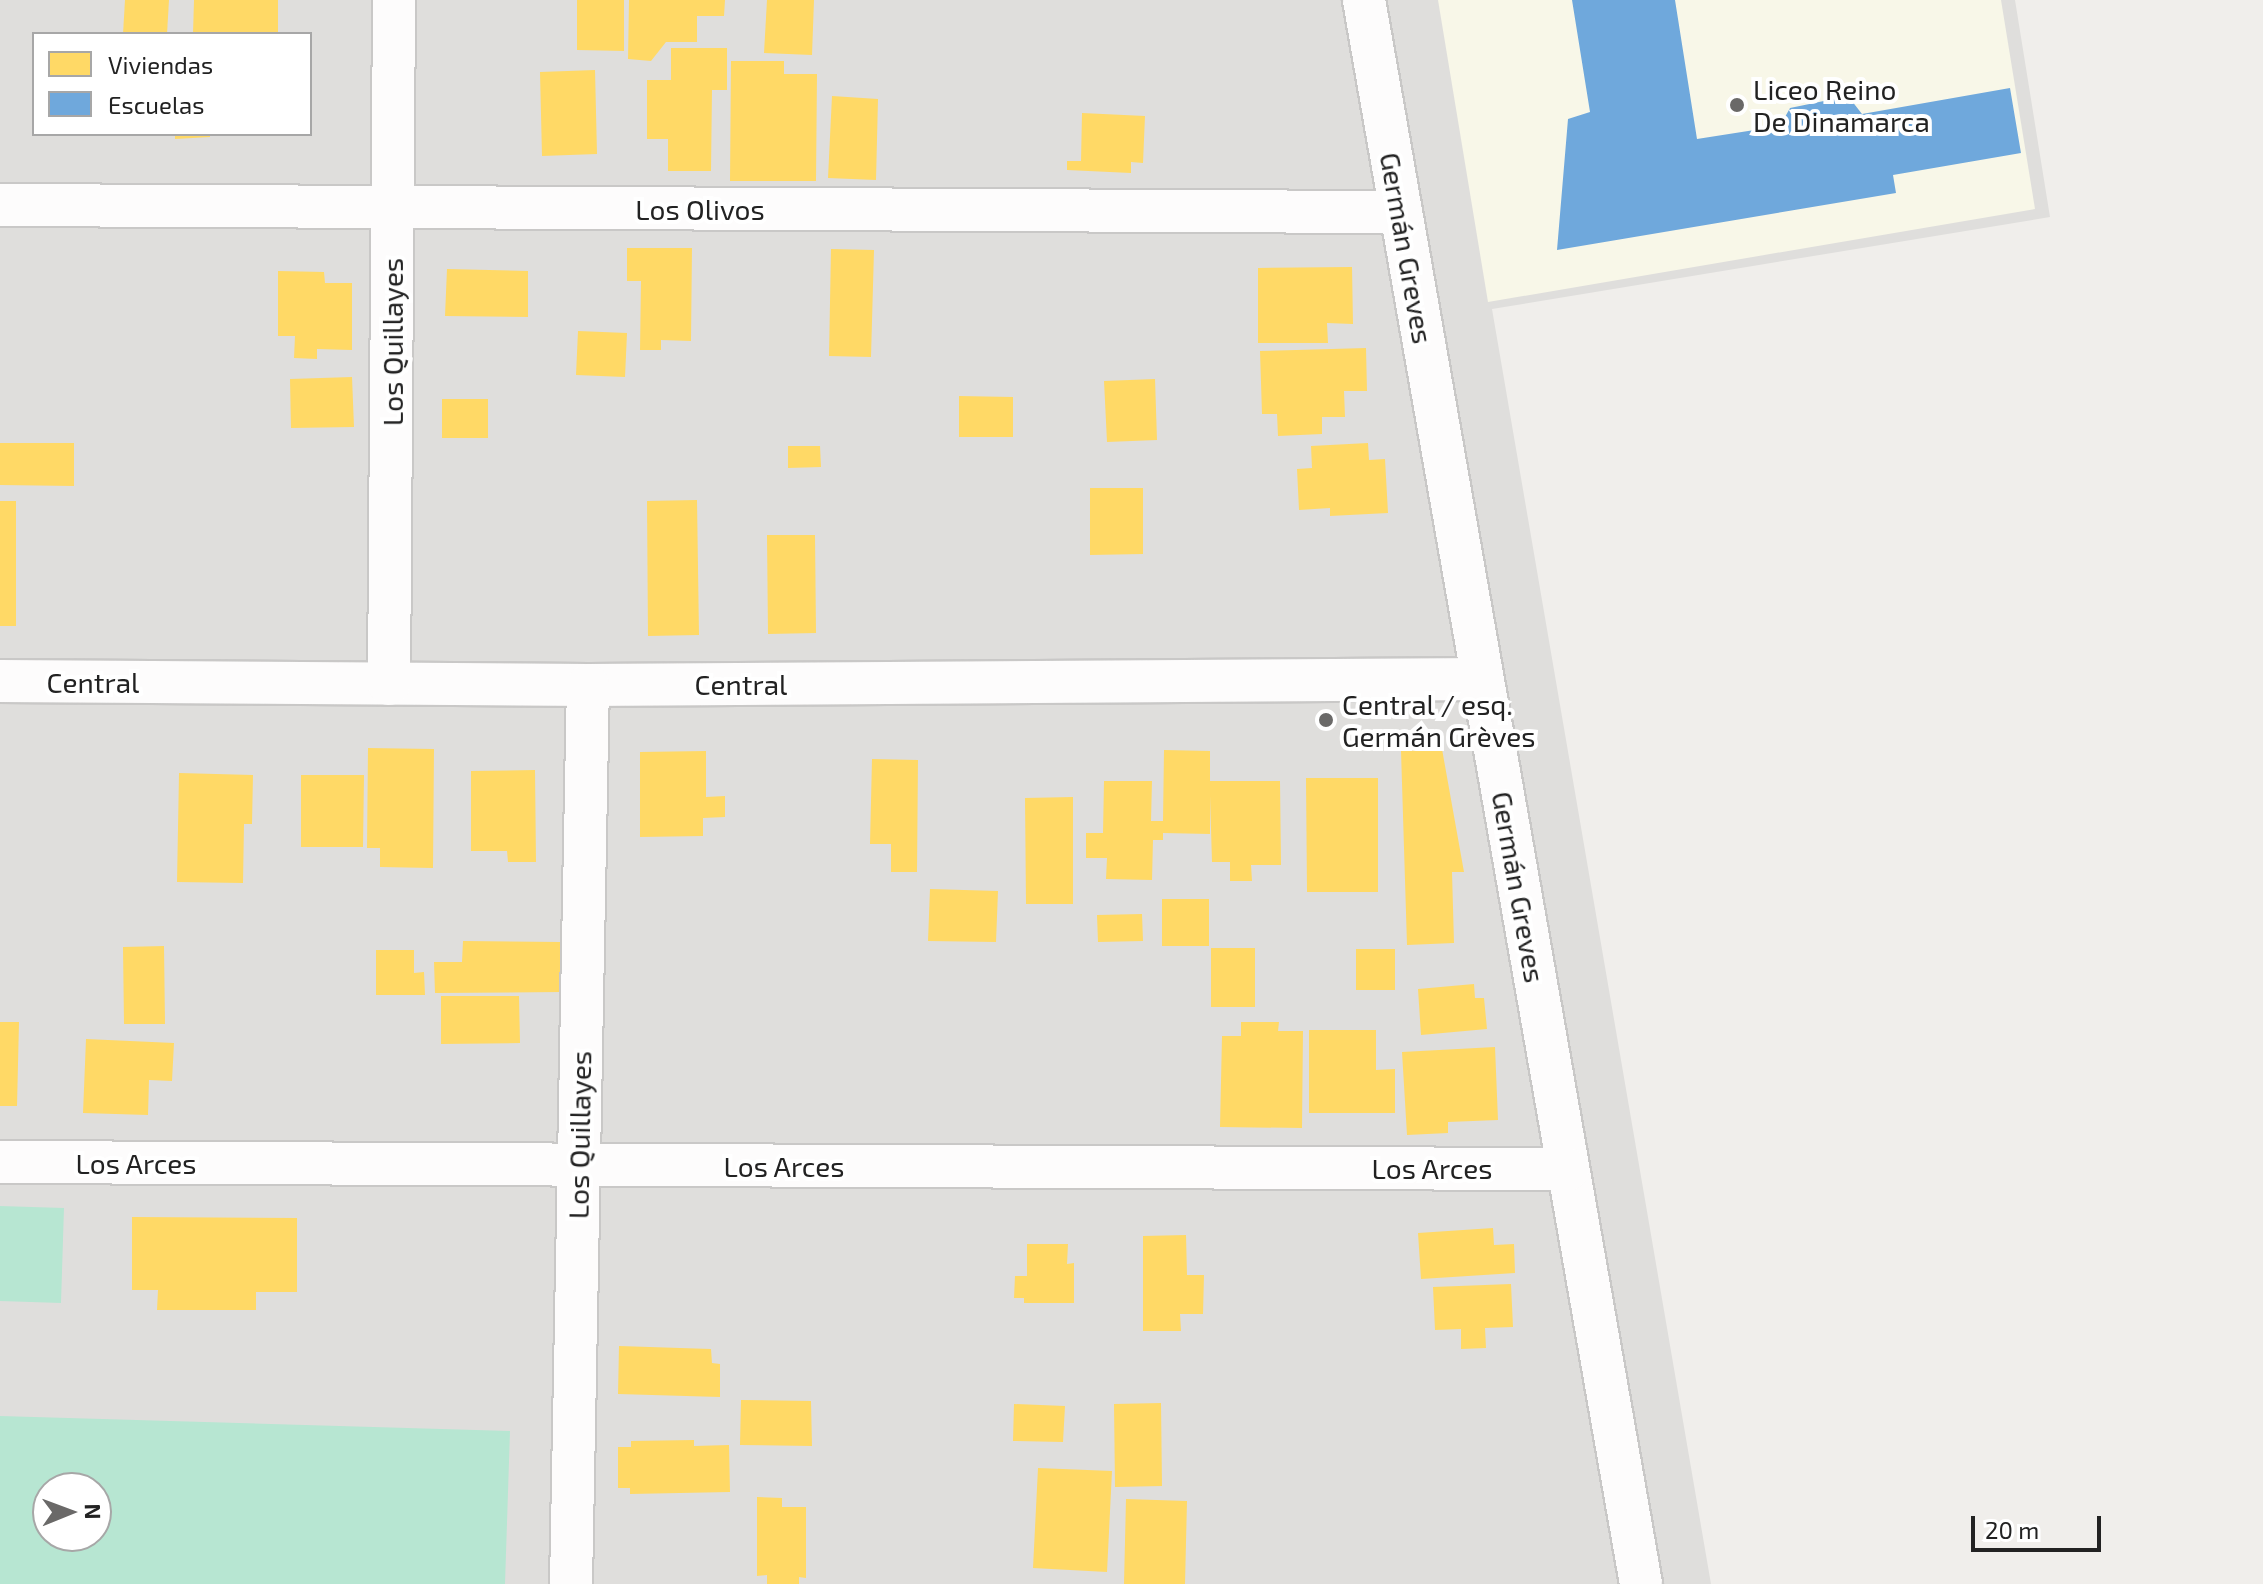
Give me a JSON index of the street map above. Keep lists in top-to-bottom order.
{
  "streets": {
    "street": [
      "Los Olivos",
      "Germán Greves",
      "Los Quillayes",
      "Central",
      "Los Arces"
    ]
  },
  "crossings": [
    ["Los Olivos", "Germán Greves"],
    ["Los Olivos", "Los Quillayes"],
    ["Germán Greves", "Central"],
    ["Germán Greves", "Los Arces"],
    ["Los Quillayes", "Central"],
    ["Los Quillayes", "Los Arces"]
  ],
  "places": ["Liceo Reino De Dinamarca", "Central / esq. Germán Grèves"],
  "legend": ["Viviendas", "Escuelas"],
  "scale_bar": "20 m",
  "north": "right"
}
